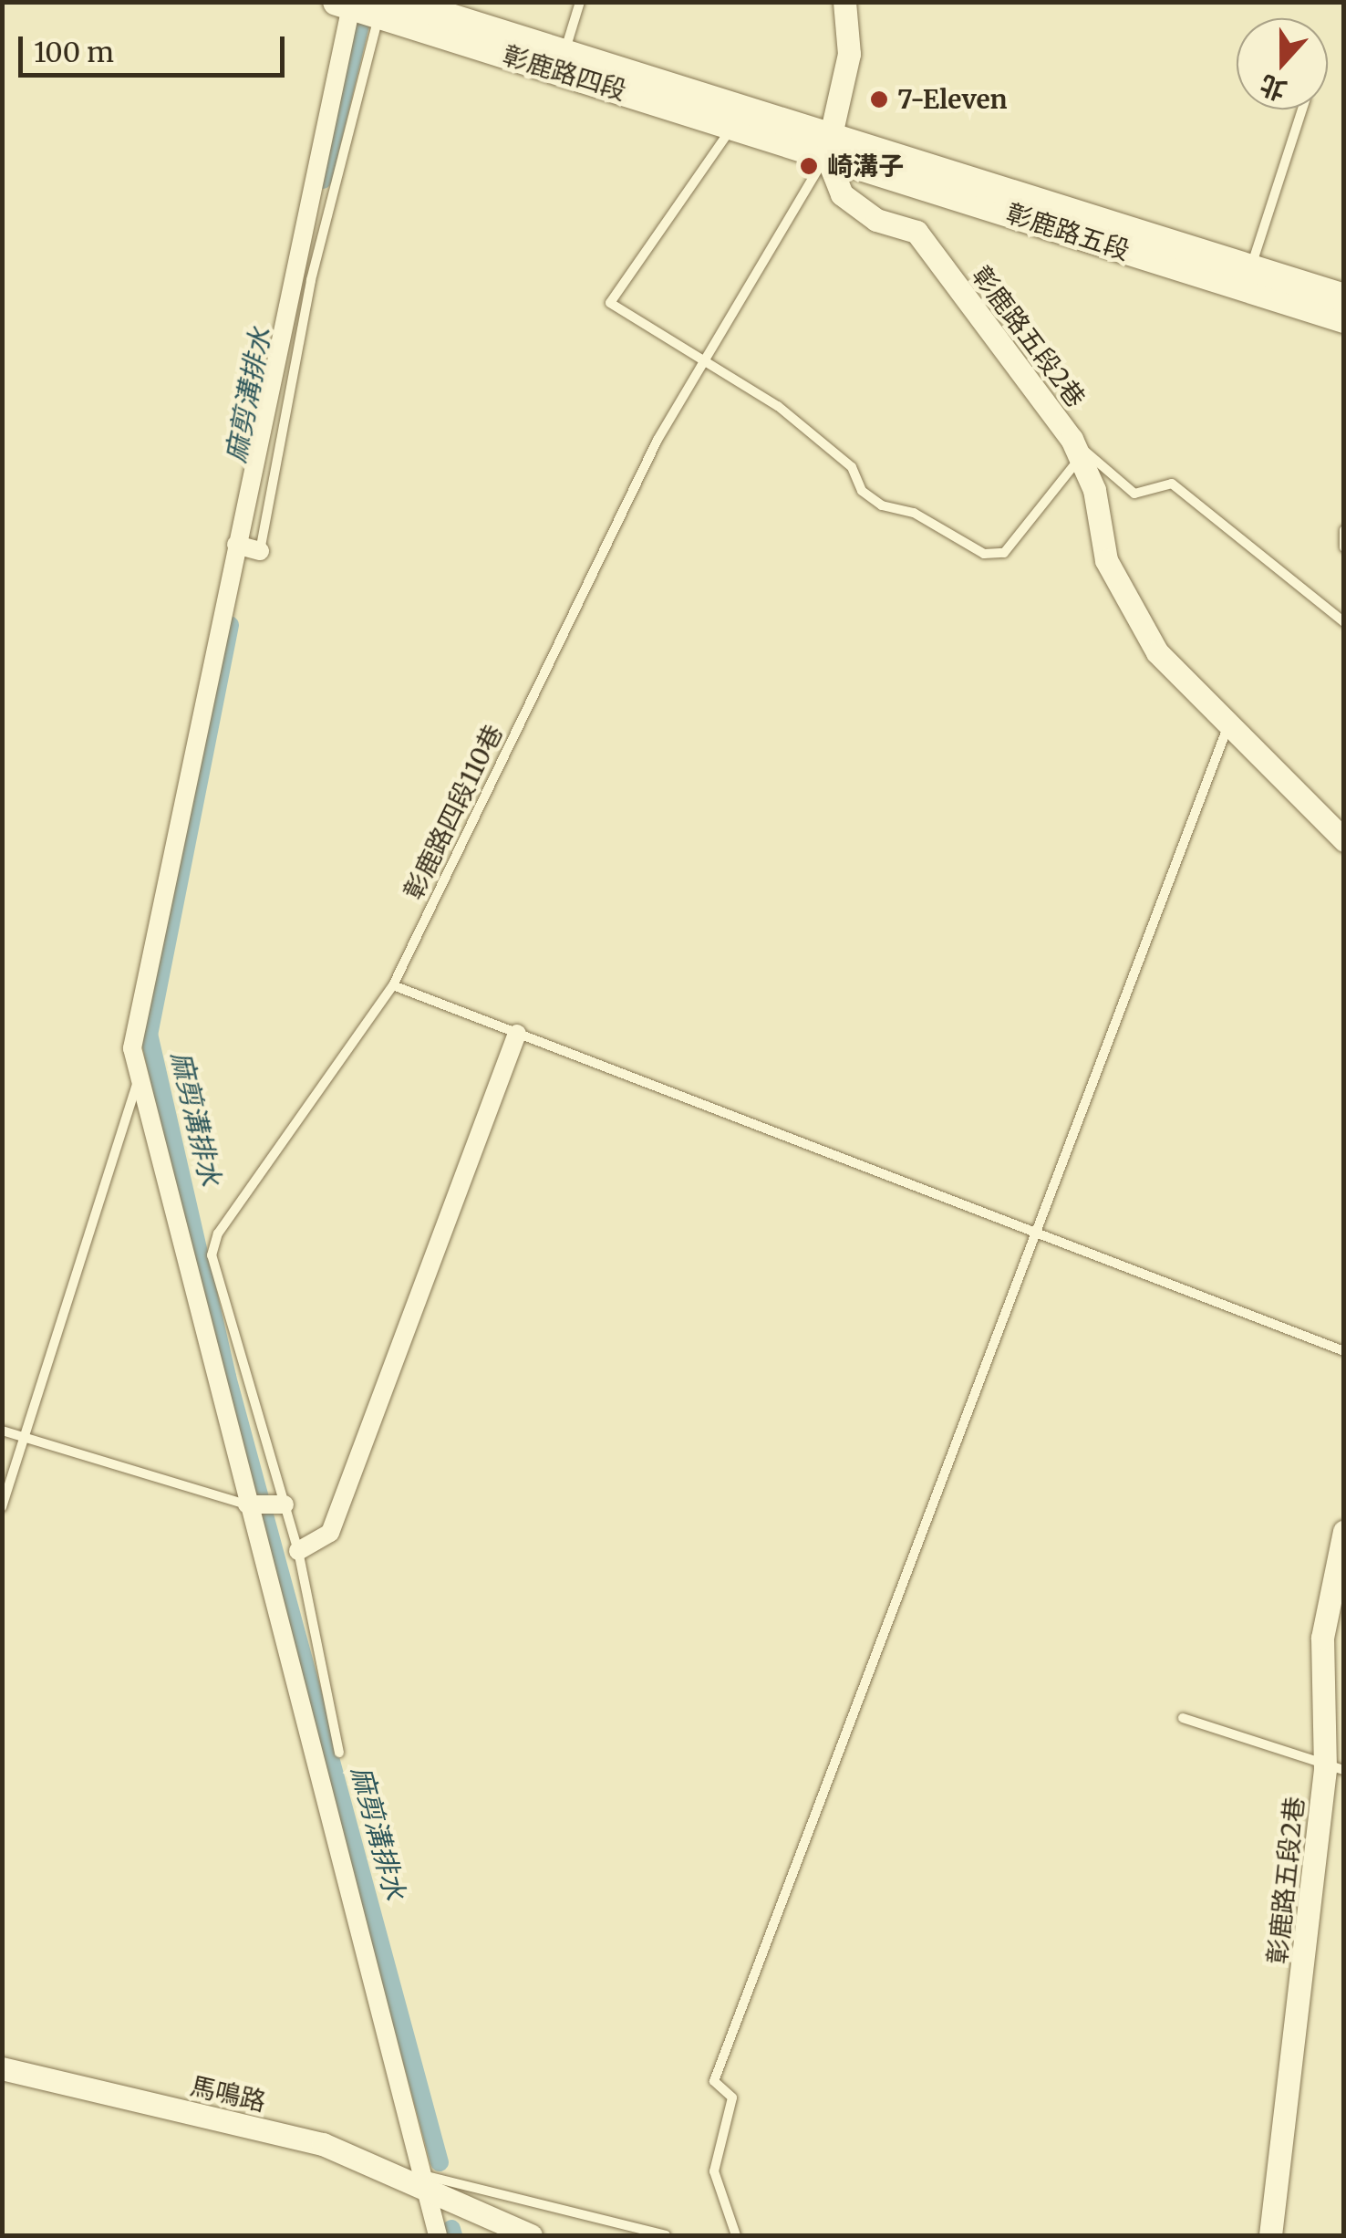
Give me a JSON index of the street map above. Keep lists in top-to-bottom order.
{
  "streets": {
    "main road": ["彰鹿路四段", "彰鹿路五段"],
    "street": ["彰鹿路五段2巷", "馬鳴路"],
    "lane": ["彰鹿路四段110巷"]
  },
  "crossings": [
    ["彰鹿路四段", "彰鹿路五段"],
    ["彰鹿路五段", "彰鹿路五段2巷"],
    ["彰鹿路五段", "彰鹿路四段110巷"],
    ["彰鹿路五段2巷", "彰鹿路四段110巷"]
  ],
  "water": ["麻剪溝排水"],
  "places": ["7-Eleven", "崎溝子"],
  "scale_bar": "100 m",
  "north": "bottom"
}
